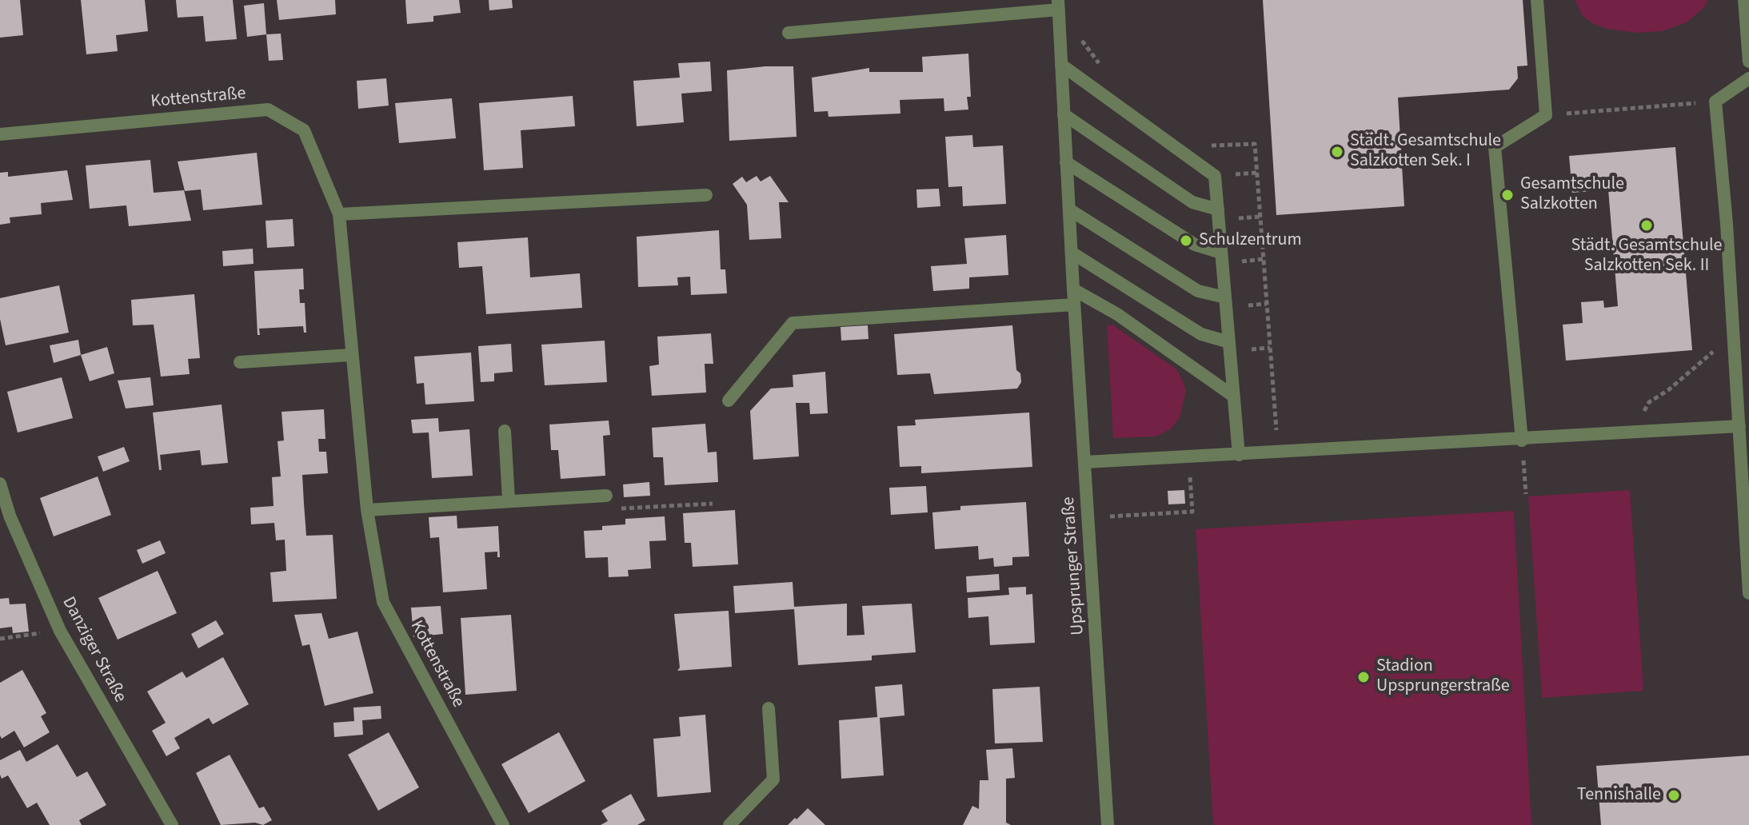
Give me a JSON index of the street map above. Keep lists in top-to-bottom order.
{
  "streets": {
    "street": ["Kottenstraße", "Upsprunger Straße", "Danziger Straße"]
  },
  "places": [
    "Städt. Gesamtschule Salzkotten Sek. I",
    "Gesamtschule Salzkotten",
    "Städt. Gesamtschule Salzkotten Sek. II",
    "Schulzentrum",
    "Stadion Upsprungerstraße",
    "Tennishalle"
  ]
}
